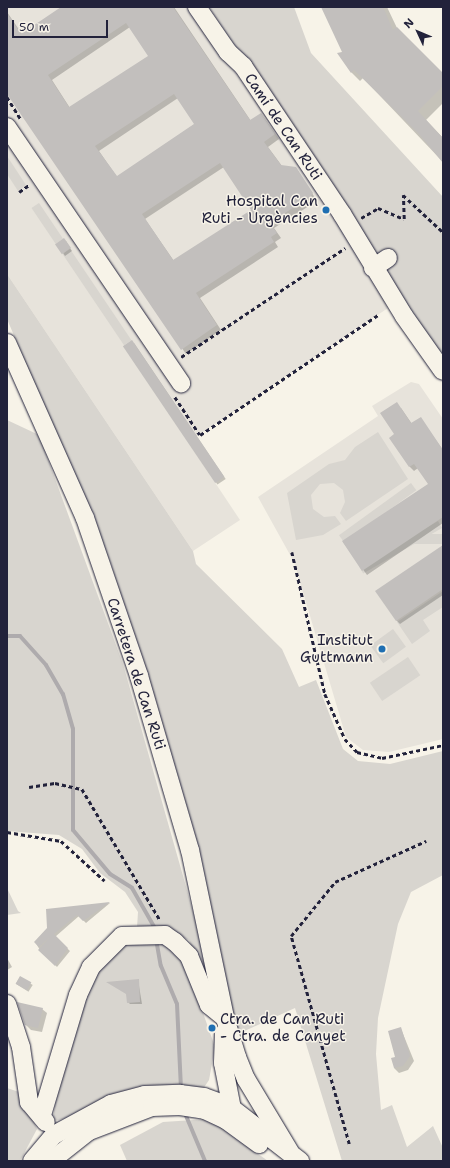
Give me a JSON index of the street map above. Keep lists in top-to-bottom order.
{
  "streets": {
    "street": ["Camí de Can Ruti", "Carretera de Can Ruti"]
  },
  "places": ["Hospital Can Ruti - Urgències", "Institut Guttmann", "Ctra. de Can Ruti - Ctra. de Canyet"],
  "scale_bar": "50 m",
  "north": "top left"
}
